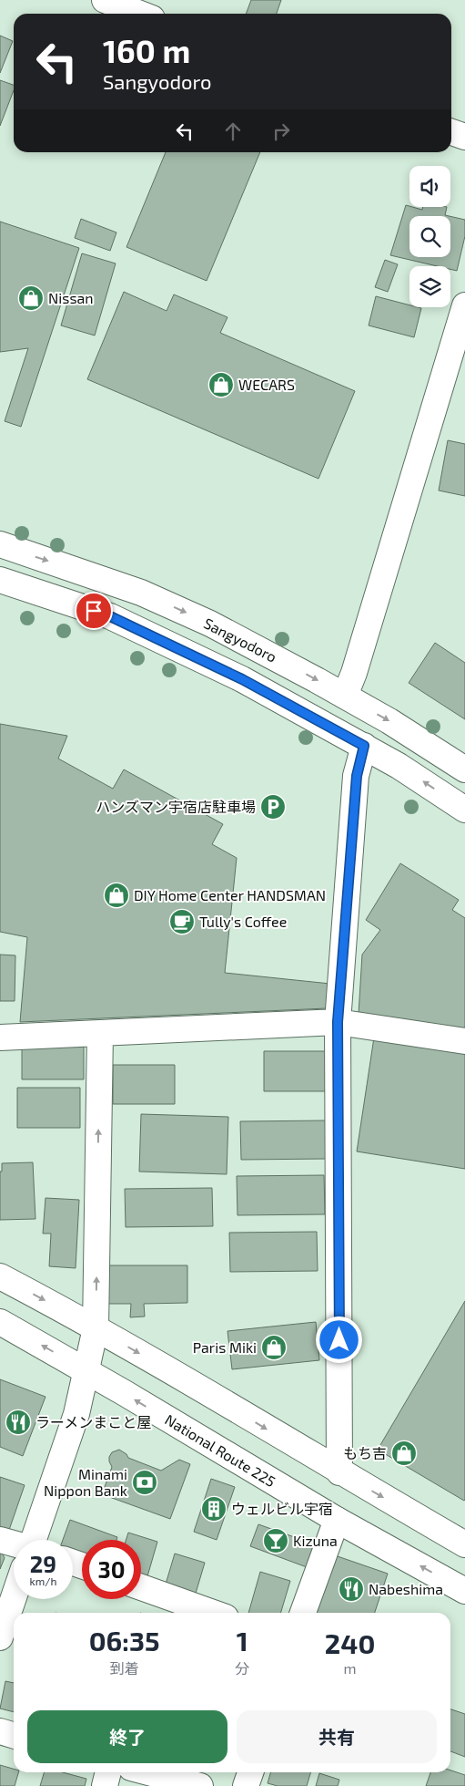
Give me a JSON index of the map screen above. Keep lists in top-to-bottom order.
{
  "streets": {
    "main road": ["Sangyodoro", "National Route 225"]
  },
  "places": {
    "shop": [
      "Nissan",
      "WECARS",
      "DIY Home Center HANDSMAN",
      "Paris Miki",
      "もち吉"
    ],
    "parking": ["ハンズマン宇宿店駐車場"],
    "cafe": ["Tully's Coffee"],
    "restaurant": ["ラーメンまこと屋", "Nabeshima"],
    "bank": ["Minami Nippon Bank"],
    "building": ["ウェルビル宇宿"],
    "bar": ["Kizuna"]
  },
  "page": {
    "turn": ["160 m", "Sangyodoro"],
    "speed": "29 km/h",
    "limit": "30",
    "eta": [
      "06:35",
      "到着",
      "1",
      "分",
      "240",
      "m"
    ],
    "buttons": ["終了", "共有"]
  }
}
